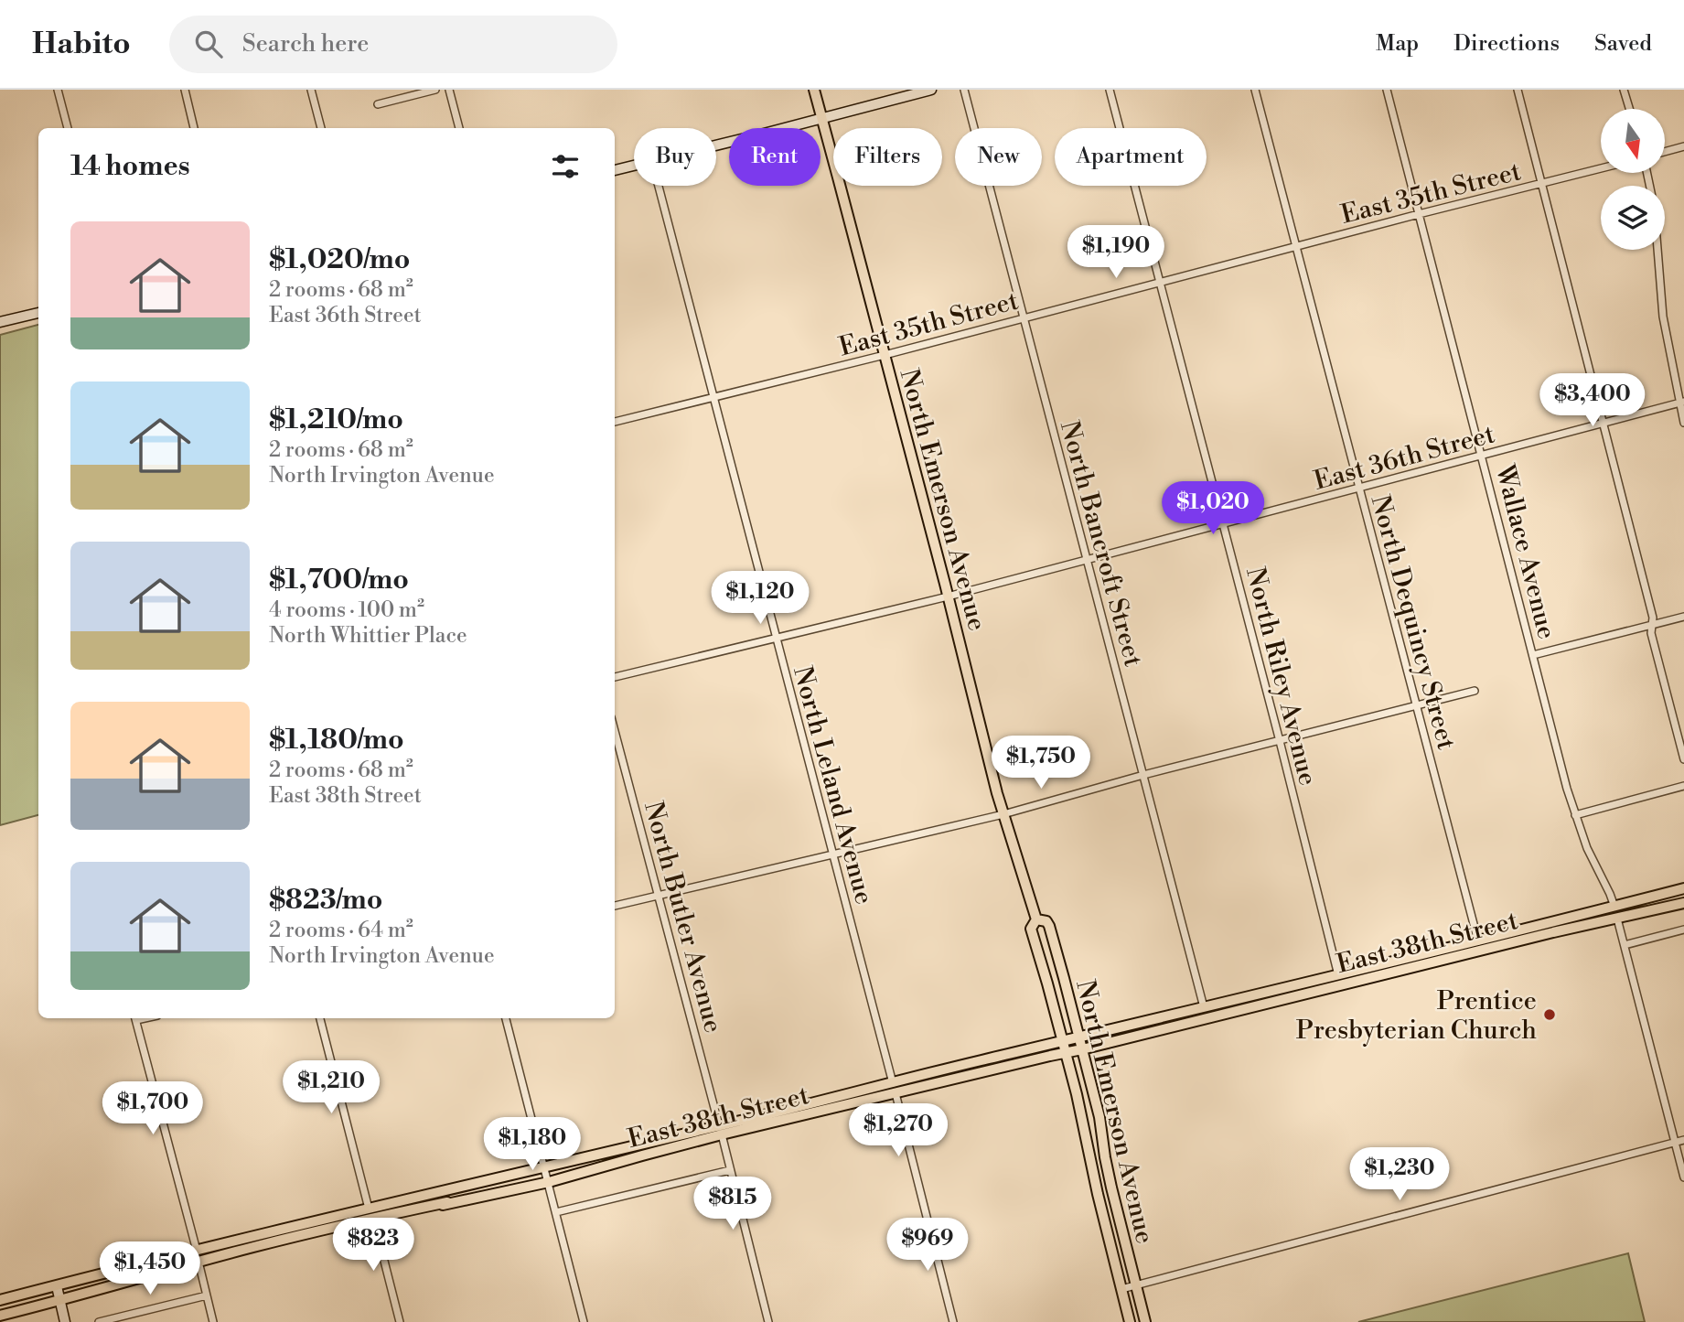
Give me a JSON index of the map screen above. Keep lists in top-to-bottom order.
{
  "streets": {
    "main road": ["North Emerson Avenue", "East 38th Street"],
    "street": [
      "East 35th Street",
      "East 36th Street",
      "North Bancroft Street",
      "Wallace Avenue",
      "North Dequincy Street",
      "North Riley Avenue",
      "North Leland Avenue",
      "North Butler Avenue"
    ]
  },
  "crossings": [
    ["East 35th Street", "North Emerson Avenue"],
    ["East 35th Street", "North Bancroft Street"],
    ["East 35th Street", "Wallace Avenue"],
    ["East 35th Street", "North Dequincy Street"],
    ["East 35th Street", "North Riley Avenue"],
    ["East 35th Street", "North Leland Avenue"],
    ["East 36th Street", "North Emerson Avenue"],
    ["East 36th Street", "North Bancroft Street"],
    ["East 36th Street", "Wallace Avenue"],
    ["East 36th Street", "North Dequincy Street"],
    ["East 36th Street", "North Riley Avenue"],
    ["East 36th Street", "North Leland Avenue"],
    ["North Emerson Avenue", "East 38th Street"],
    ["North Bancroft Street", "East 38th Street"],
    ["Wallace Avenue", "East 38th Street"],
    ["North Dequincy Street", "East 38th Street"],
    ["North Riley Avenue", "East 38th Street"],
    ["North Leland Avenue", "East 38th Street"],
    ["North Butler Avenue", "East 38th Street"]
  ],
  "places": ["Prentice Presbyterian Church"],
  "north": "bottom",
  "page": {
    "header": "Habito",
    "search": "Search here",
    "nav": ["Map", "Directions", "Saved"],
    "chip": [
      "Buy",
      "Rent",
      "Filters",
      "New",
      "Apartment"
    ],
    "heading": "14 homes",
    "list": [
      {
        "name": "$1,020/mo",
        "note": "2 rooms · 68 m² · East 36th Street"
      },
      {
        "name": "$1,210/mo",
        "note": "2 rooms · 68 m² · North Irvington Avenue"
      },
      {
        "name": "$1,700/mo",
        "note": "4 rooms · 100 m² · North Whittier Place"
      },
      {
        "name": "$1,180/mo",
        "note": "2 rooms · 68 m² · East 38th Street"
      },
      {
        "name": "$823/mo",
        "note": "2 rooms · 64 m² · North Irvington Avenue"
      }
    ],
    "price": [
      "$1,190",
      "$3,400",
      "$1,020",
      "$1,120",
      "$1,750",
      "$1,210",
      "$1,700",
      "$1,270",
      "$1,180",
      "$1,230",
      "$815",
      "$823",
      "$969",
      "$1,450"
    ]
  }
}
